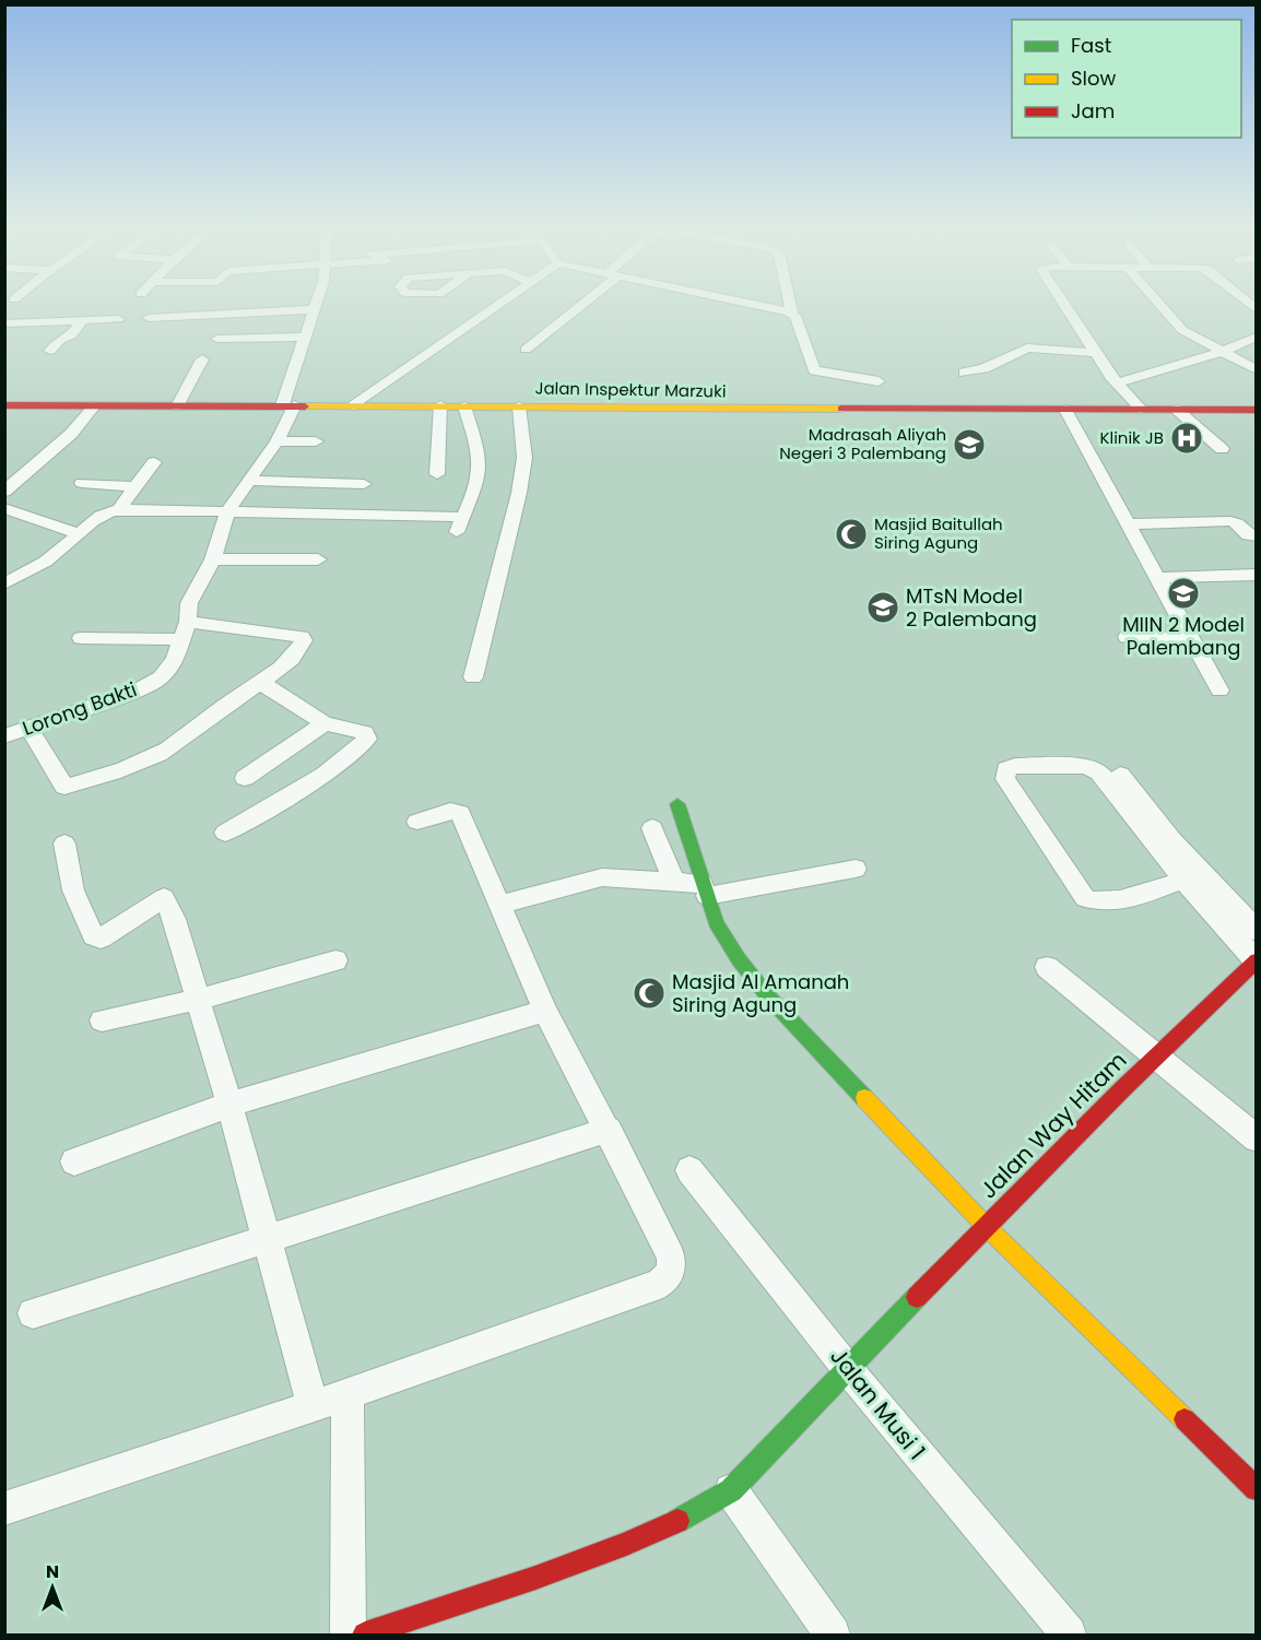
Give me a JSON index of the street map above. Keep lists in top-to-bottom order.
{
  "streets": {
    "street": [
      "Jalan Inspektur Marzuki",
      "Lorong Bakti",
      "Jalan Way Hitam",
      "Jalan Musi 1"
    ]
  },
  "crossings": [
    ["Jalan Inspektur Marzuki", "Lorong Bakti"]
  ],
  "places": {
    "hospital": ["Klinik JB"],
    "school or university": ["Madrasah Aliyah Negeri 3 Palembang", "MIIN 2 Model Palembang", "MTsN Model 2 Palembang"],
    "mosque": ["Masjid Baitullah Siring Agung", "Masjid Al Amanah Siring Agung"]
  },
  "legend": ["Fast", "Slow", "Jam"],
  "north": "top"
}
